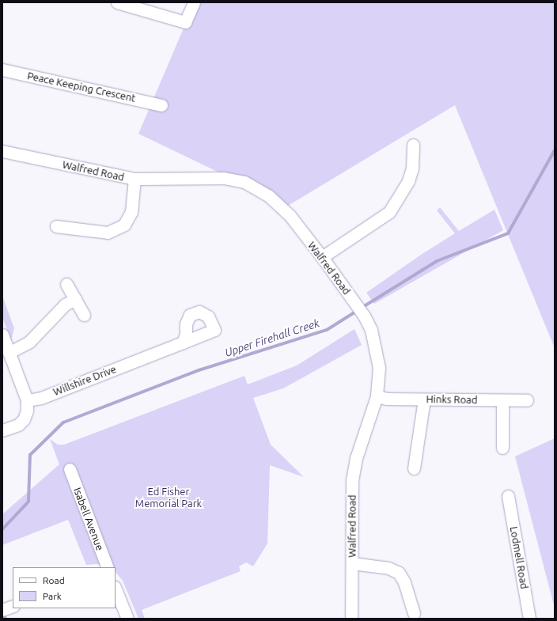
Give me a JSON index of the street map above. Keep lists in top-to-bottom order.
{
  "streets": {
    "street": [
      "Peace Keeping Crescent",
      "Walfred Road",
      "Willshire Drive",
      "Hinks Road",
      "Isabell Avenue",
      "Lodmell Road"
    ]
  },
  "crossings": [
    ["Walfred Road", "Hinks Road"]
  ],
  "water": ["Upper Firehall Creek"],
  "parks": ["Ed Fisher Memorial Park"],
  "legend": ["Road", "Park"]
}
